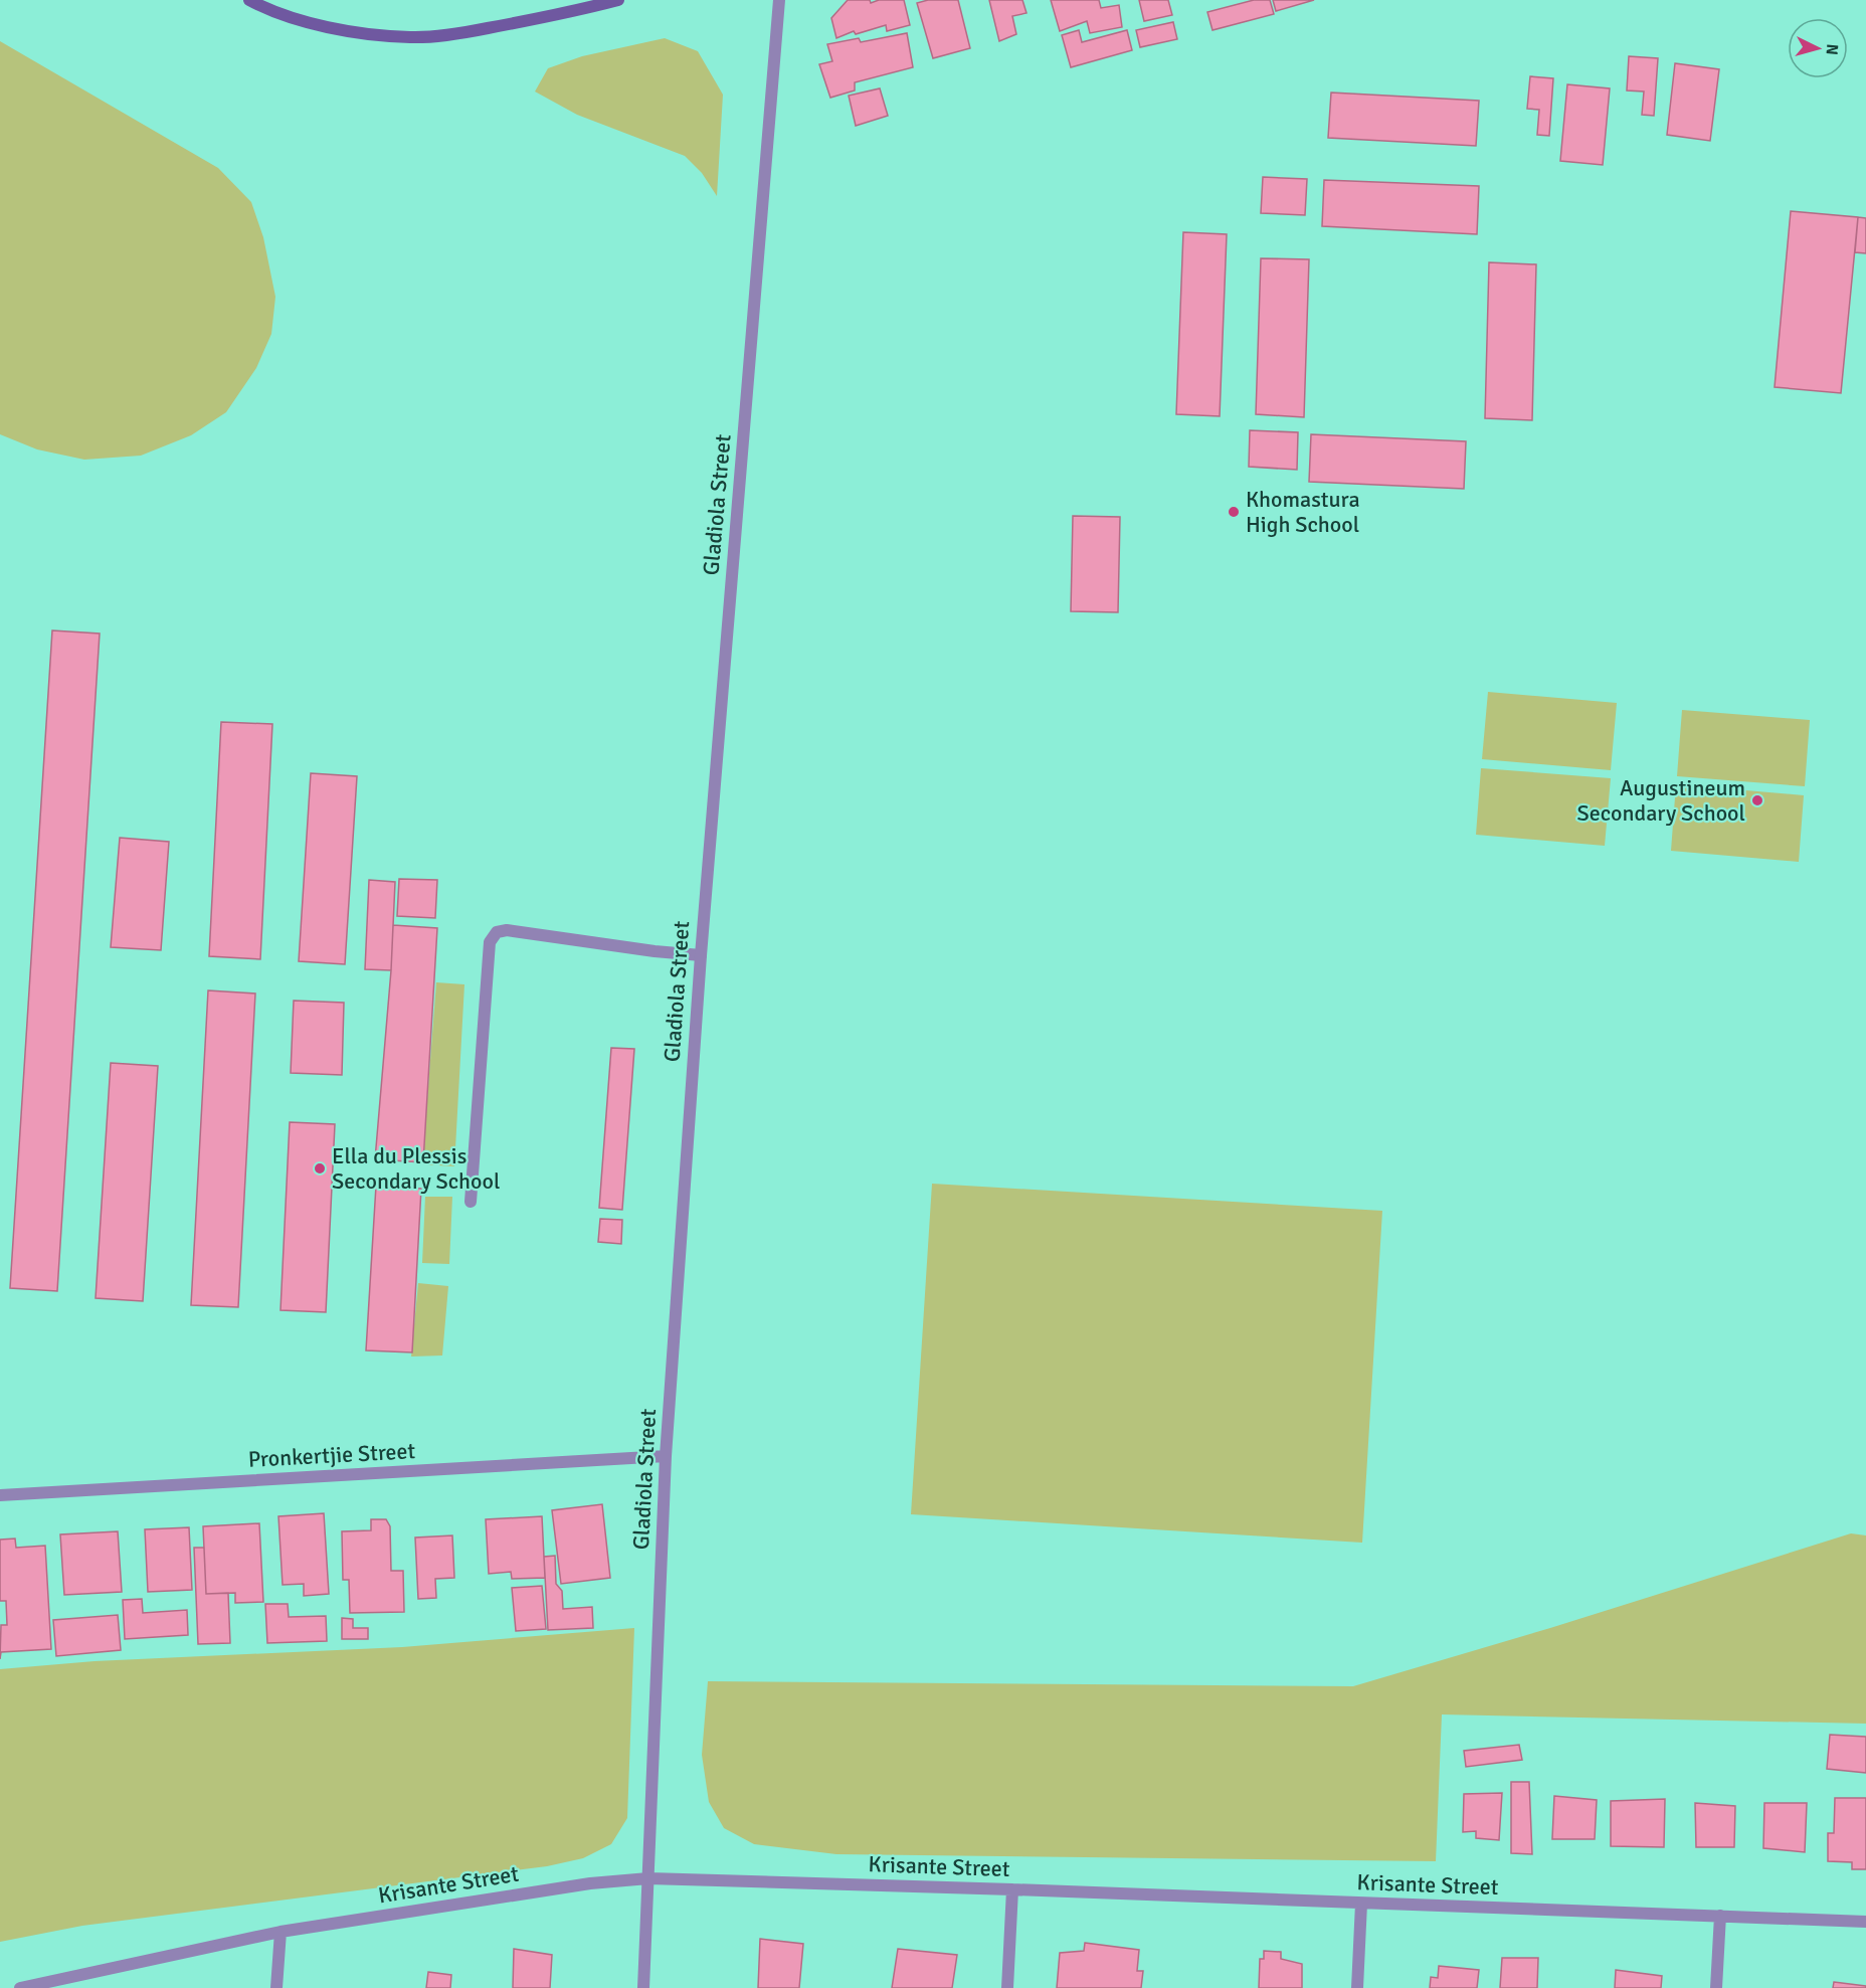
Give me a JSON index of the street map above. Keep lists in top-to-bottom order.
{
  "streets": {
    "street": ["Gladiola Street", "Pronkertjie Street", "Krisante Street"]
  },
  "crossings": [
    ["Gladiola Street", "Pronkertjie Street"],
    ["Gladiola Street", "Krisante Street"]
  ],
  "places": ["Khomastura High School", "Augustineum Secondary School", "Ella du Plessis Secondary School"],
  "north": "right"
}
